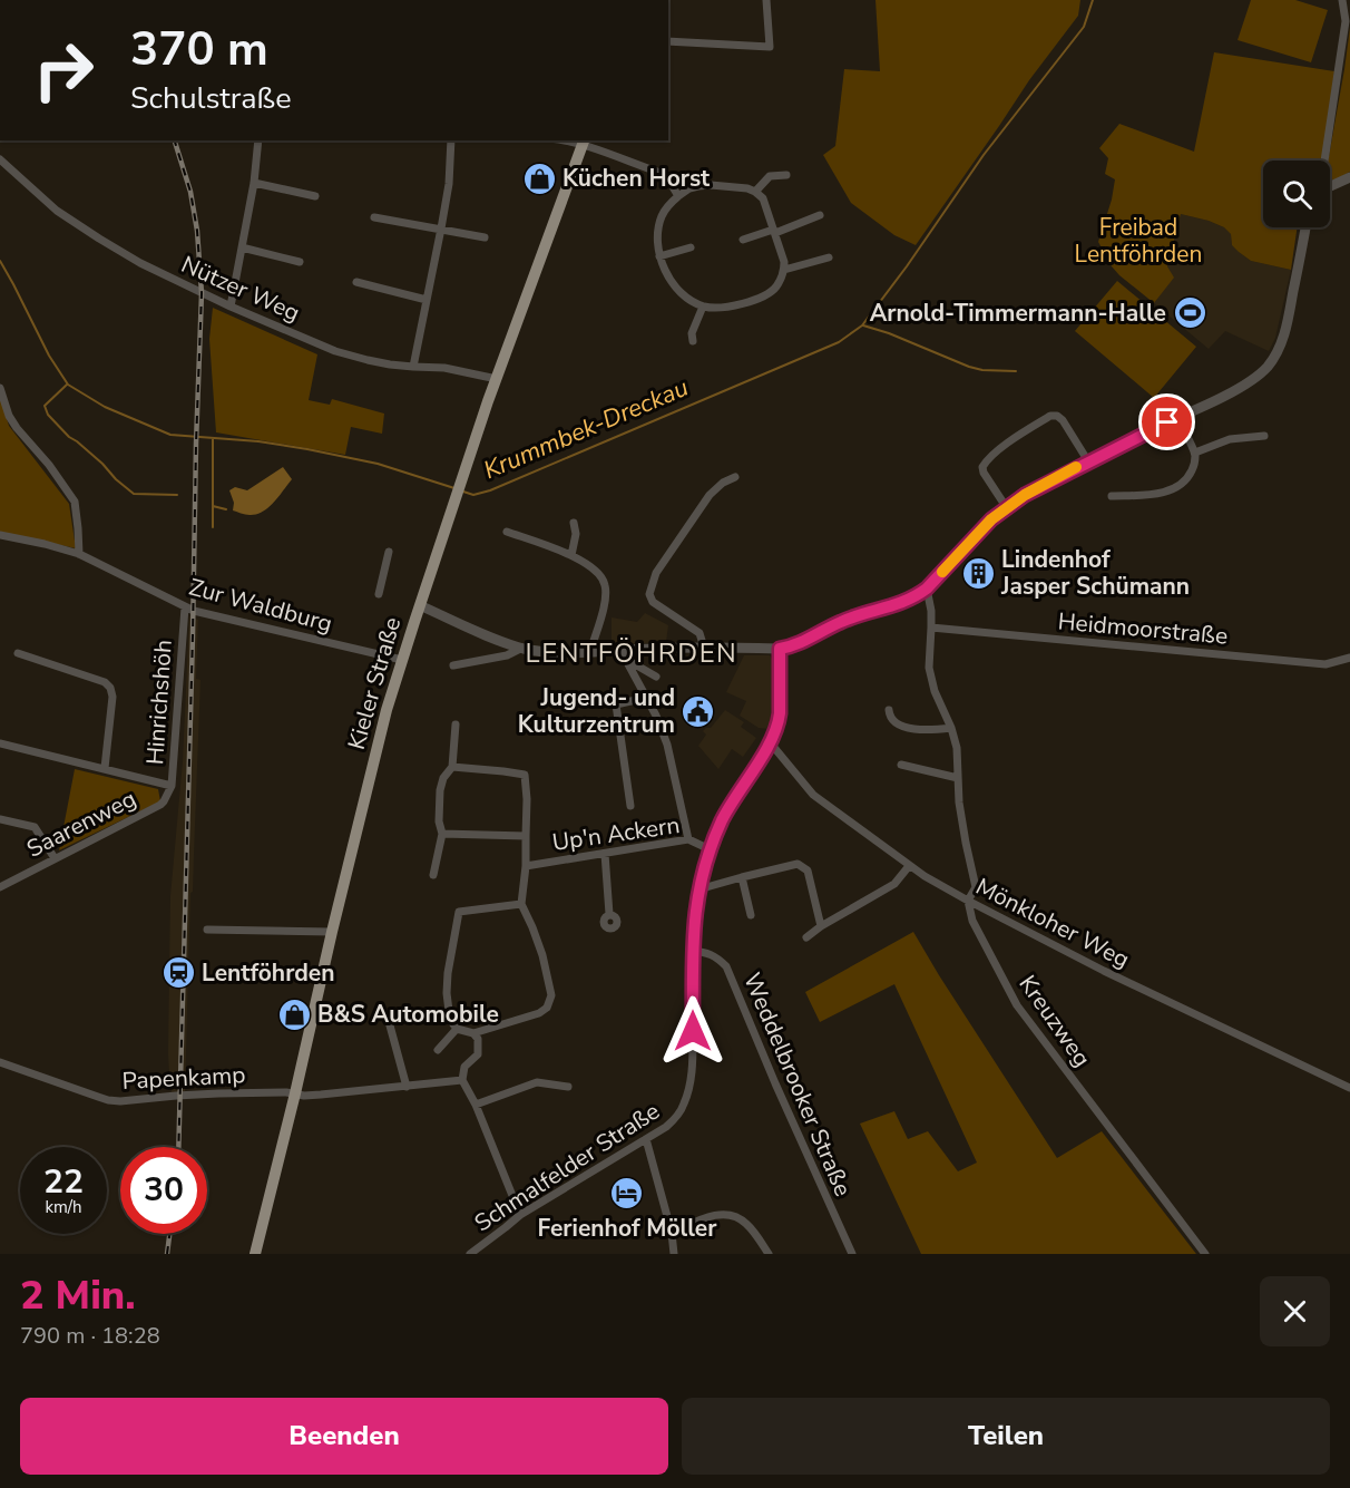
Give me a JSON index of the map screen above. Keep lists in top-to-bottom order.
{
  "streets": {
    "main road": ["Kieler Straße"],
    "street": [
      "Nützer Weg",
      "Zur Waldburg",
      "Heidmoorstraße",
      "Hinrichshöh",
      "Saarenweg",
      "Up'n Ackern",
      "Mönkloher Weg",
      "Kreuzweg",
      "Papenkamp",
      "Weddelbrooker Straße",
      "Schmalfelder Straße"
    ]
  },
  "crossings": [
    ["Nützer Weg", "Kieler Straße"],
    ["Zur Waldburg", "Kieler Straße"],
    ["Zur Waldburg", "Hinrichshöh"],
    ["Heidmoorstraße", "Kreuzweg"],
    ["Kieler Straße", "Papenkamp"],
    ["Hinrichshöh", "Saarenweg"],
    ["Up'n Ackern", "Schmalfelder Straße"],
    ["Mönkloher Weg", "Kreuzweg"],
    ["Mönkloher Weg", "Schmalfelder Straße"],
    ["Weddelbrooker Straße", "Schmalfelder Straße"]
  ],
  "districts": ["LENTFÖHRDEN"],
  "water": ["Krummbek-Dreckau"],
  "parks": ["Freibad Lentföhrden"],
  "places": {
    "shop": ["Küchen Horst", "B&S Automobile"],
    "sports": ["Arnold-Timmermann-Halle"],
    "building": ["Lindenhof Jasper Schümann"],
    "public building": ["Jugend- und Kulturzentrum"],
    "station": ["Lentföhrden"],
    "hotel": ["Ferienhof Möller"]
  },
  "page": {
    "turn": ["370 m", "Schulstraße"],
    "speed": "22 km/h",
    "limit": "30",
    "heading": ["2 Min.", "790 m · 18:28"],
    "buttons": ["Beenden", "Teilen"]
  }
}
